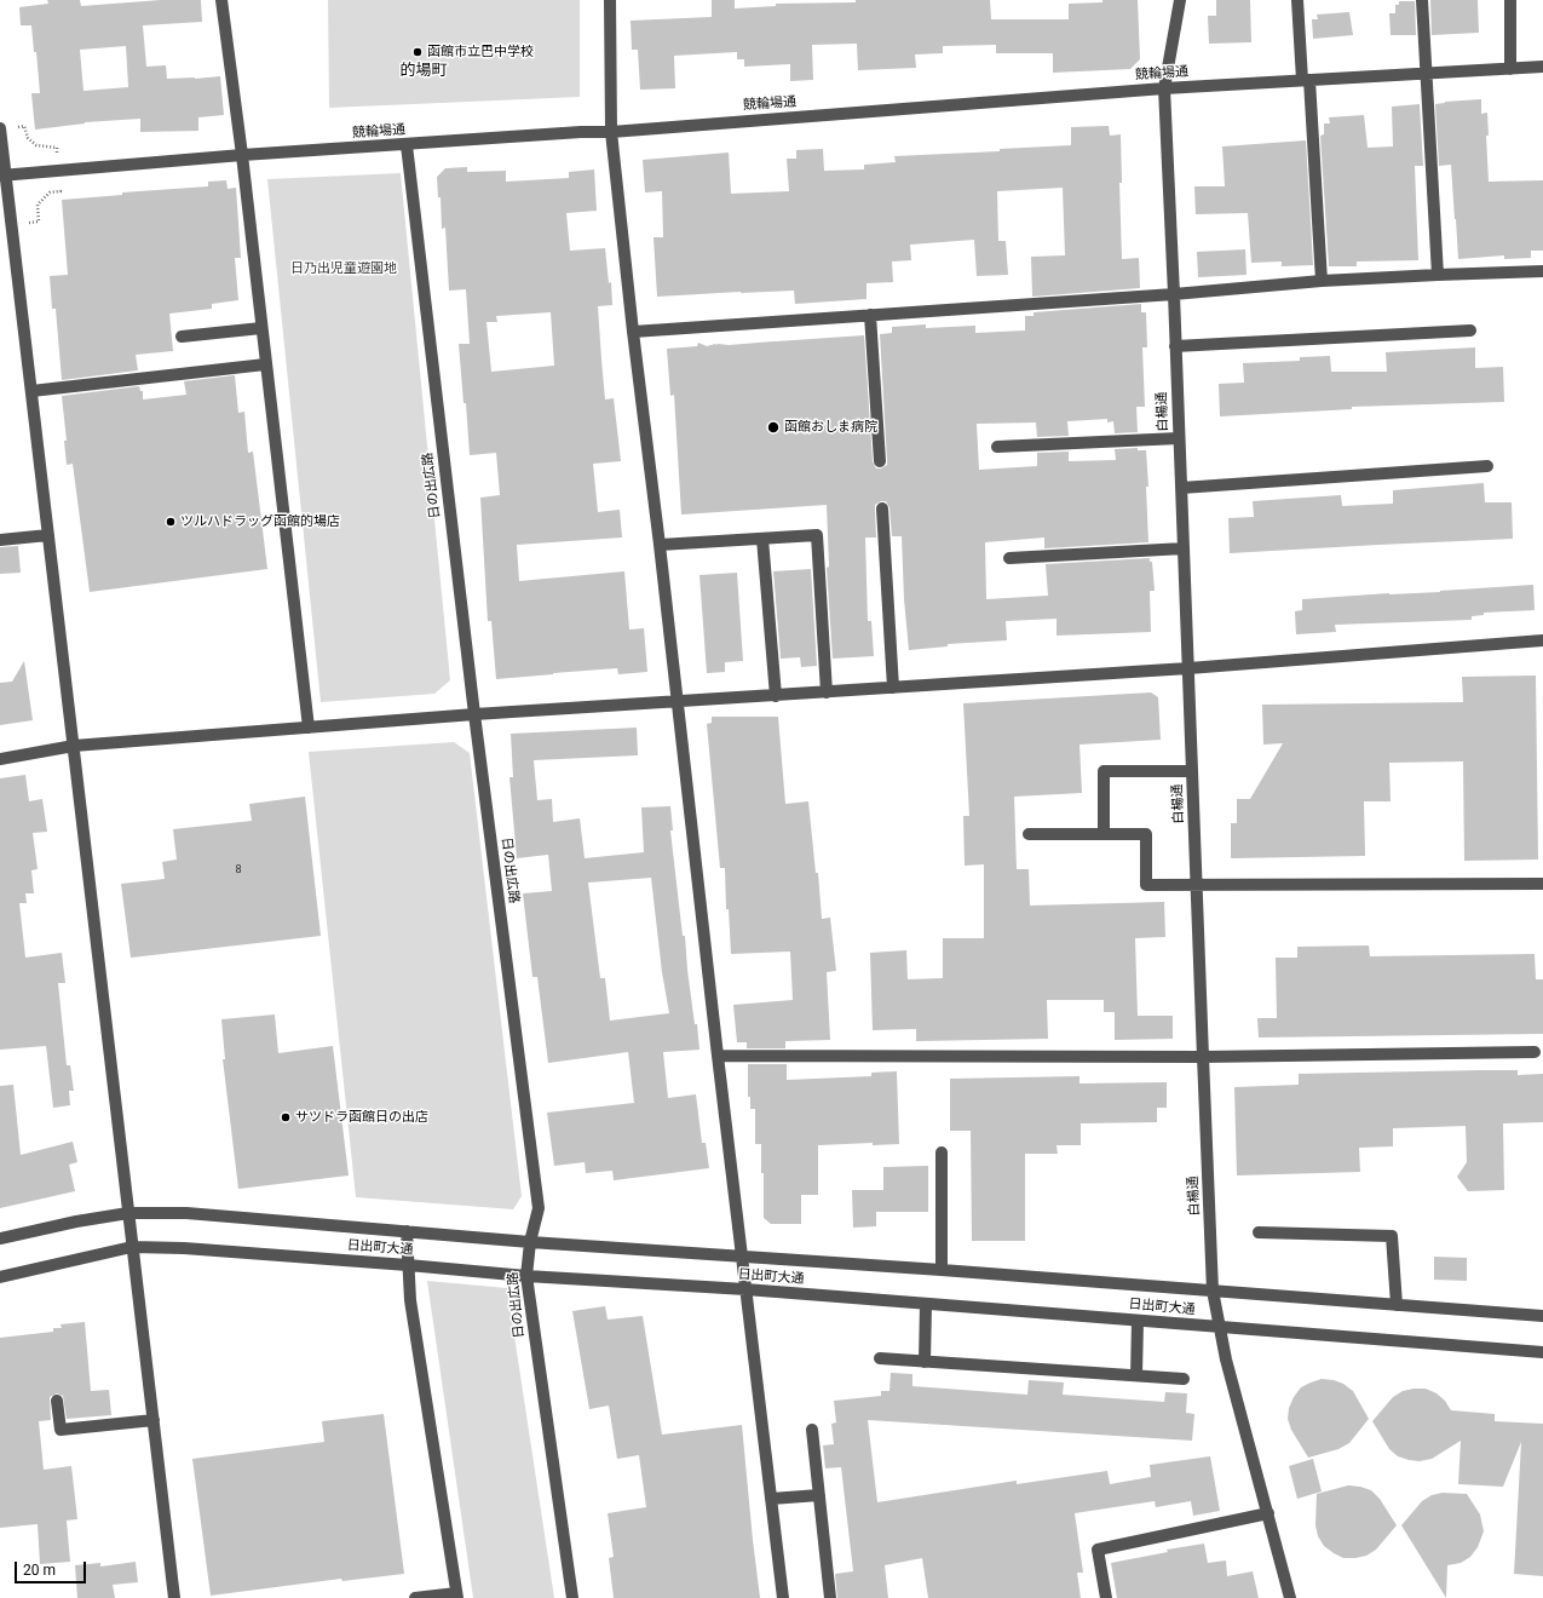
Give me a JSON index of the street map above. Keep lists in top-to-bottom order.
{
  "streets": {
    "street": [
      "競輪場通",
      "白楊通",
      "日の出広路",
      "日出町大通"
    ]
  },
  "crossings": [
    ["競輪場通", "白楊通"],
    ["競輪場通", "日の出広路"],
    ["白楊通", "日出町大通"],
    ["日の出広路", "日出町大通"]
  ],
  "districts": ["的場町"],
  "parks": ["日乃出児童遊園地"],
  "places": [
    "函館市立巴中学校",
    "函館おしま病院",
    "ツルハドラッグ函館的場店",
    "サツドラ函館日の出店"
  ],
  "house_numbers": ["8"],
  "scale_bar": "20 m"
}
